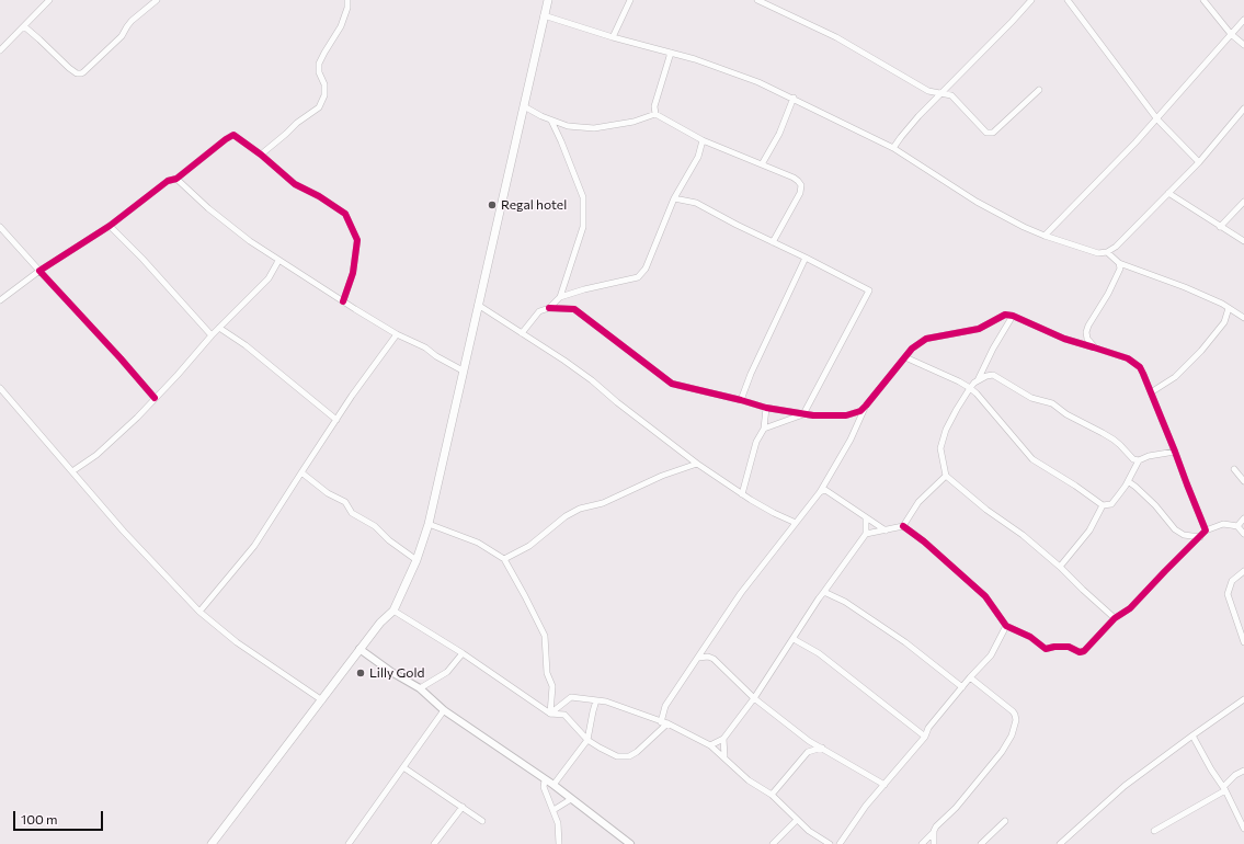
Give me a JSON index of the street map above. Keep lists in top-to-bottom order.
{
  "places": ["Regal hotel", "Lilly Gold"],
  "scale_bar": "100 m"
}
